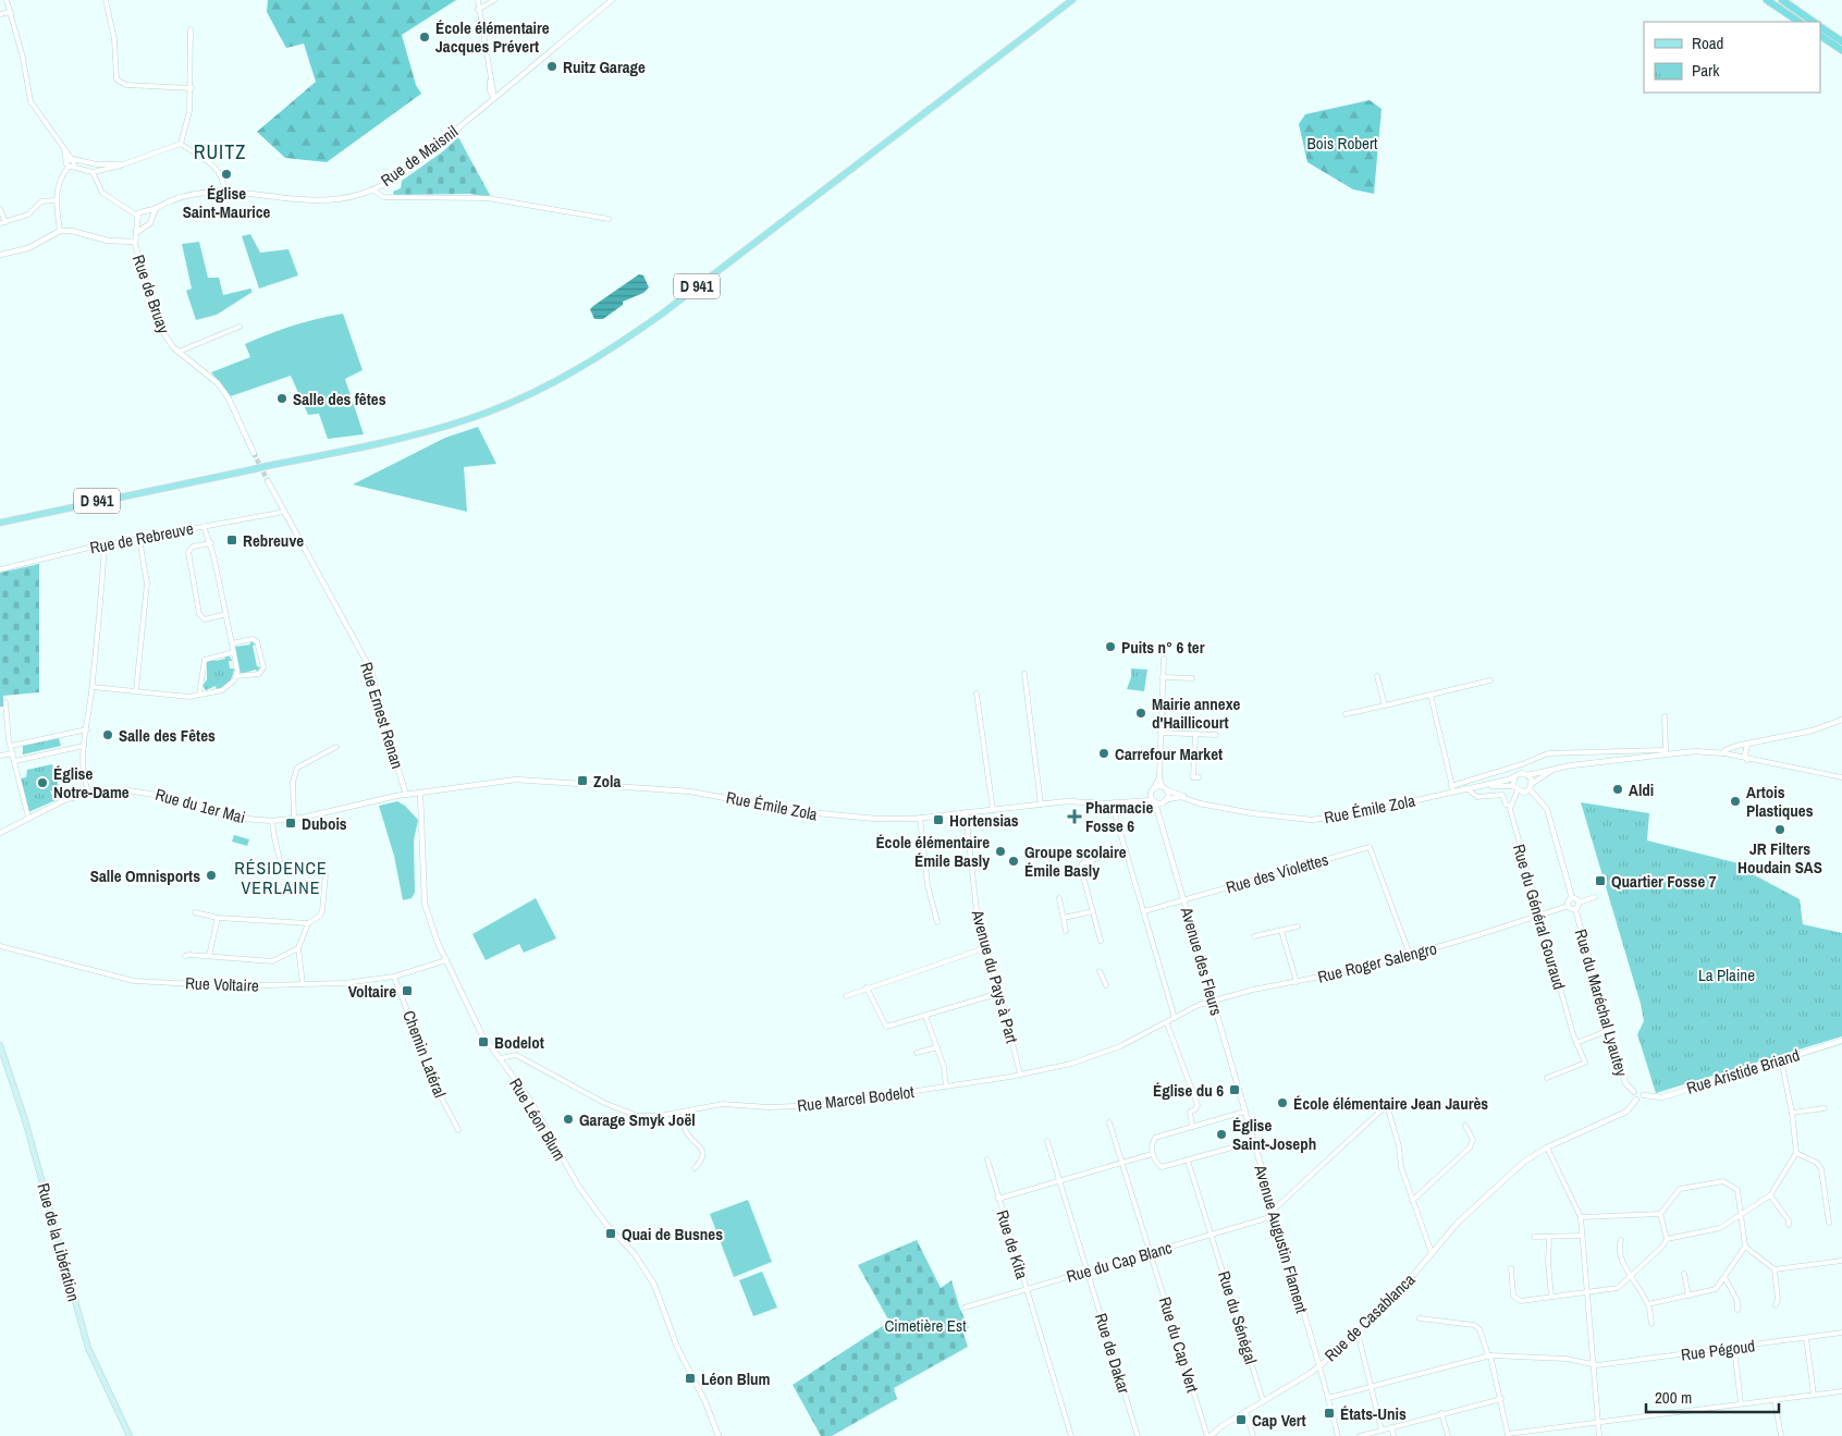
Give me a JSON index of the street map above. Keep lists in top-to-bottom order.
{
  "streets": {
    "main road": ["D 941", "Rue de la Libération"],
    "street": [
      "Rue de Maisnil",
      "Rue de Bruay",
      "Rue de Rebreuve",
      "Rue Ernest Renan",
      "Rue du 1er Mai",
      "Rue Émile Zola",
      "Rue des Violettes",
      "Rue du Général Gouraud",
      "Avenue des Fleurs",
      "Rue Roger Salengro",
      "Avenue du Pays à Part",
      "Rue Voltaire",
      "Rue du Maréchal Lyautey",
      "Chemin Latéral",
      "Rue Aristide Briand",
      "Rue Marcel Bodelot",
      "Rue Léon Blum",
      "Avenue Augustin Flament",
      "Rue de Kita",
      "Rue du Cap Blanc",
      "Rue du Sénégal",
      "Rue de Casablanca",
      "Rue du Cap Vert",
      "Rue Pégoud",
      "Rue de Dakar"
    ]
  },
  "crossings": [
    ["Rue de Maisnil", "Rue de Bruay"],
    ["Rue de Rebreuve", "Rue Ernest Renan"],
    ["Rue Ernest Renan", "Rue du 1er Mai"],
    ["Rue Ernest Renan", "Rue Émile Zola"],
    ["Rue du 1er Mai", "Rue Émile Zola"],
    ["Rue Émile Zola", "Avenue des Fleurs"],
    ["Rue Émile Zola", "Avenue du Pays à Part"],
    ["Rue Émile Zola", "Rue Léon Blum"],
    ["Rue des Violettes", "Avenue des Fleurs"],
    ["Rue des Violettes", "Rue Roger Salengro"],
    ["Rue du Général Gouraud", "Rue Roger Salengro"],
    ["Avenue des Fleurs", "Rue Roger Salengro"],
    ["Avenue des Fleurs", "Rue Marcel Bodelot"],
    ["Avenue des Fleurs", "Avenue Augustin Flament"],
    ["Rue Roger Salengro", "Rue Marcel Bodelot"],
    ["Avenue du Pays à Part", "Rue Marcel Bodelot"],
    ["Rue Voltaire", "Chemin Latéral"],
    ["Rue Voltaire", "Rue Léon Blum"],
    ["Rue du Maréchal Lyautey", "Rue Aristide Briand"],
    ["Rue Marcel Bodelot", "Rue Léon Blum"],
    ["Avenue Augustin Flament", "Rue du Cap Blanc"],
    ["Avenue Augustin Flament", "Rue de Casablanca"],
    ["Rue de Kita", "Rue du Cap Blanc"],
    ["Rue du Cap Blanc", "Rue du Sénégal"],
    ["Rue du Cap Blanc", "Rue du Cap Vert"],
    ["Rue du Cap Blanc", "Rue de Dakar"],
    ["Rue du Sénégal", "Rue de Casablanca"],
    ["Rue de Casablanca", "Rue du Cap Vert"]
  ],
  "districts": ["RUITZ", "RÉSIDENCE VERLAINE"],
  "parks": ["Bois Robert", "La Plaine", "Cimetière Est"],
  "places": {
    "other": [
      "École élémentaire Jacques Prévert",
      "Ruitz Garage",
      "Église Saint-Maurice",
      "Salle des fêtes",
      "Puits n° 6 ter",
      "Mairie annexe d'Haillicourt",
      "Salle des Fêtes",
      "Carrefour Market",
      "Église Notre-Dame",
      "Aldi",
      "Artois Plastiques",
      "JR Filters Houdain SAS",
      "École élémentaire Émile Basly",
      "Groupe scolaire Émile Basly",
      "Salle Omnisports",
      "École élémentaire Jean Jaurès",
      "Garage Smyk Joël",
      "Église Saint-Joseph"
    ],
    "transit": [
      "Rebreuve",
      "Zola",
      "Hortensias",
      "Dubois",
      "Quartier Fosse 7",
      "Voltaire",
      "Bodelot",
      "Église du 6",
      "Quai de Busnes",
      "Léon Blum",
      "États-Unis",
      "Cap Vert"
    ],
    "health": ["Pharmacie Fosse 6"]
  },
  "legend": ["Road", "Park"],
  "scale_bar": "200 m"
}
